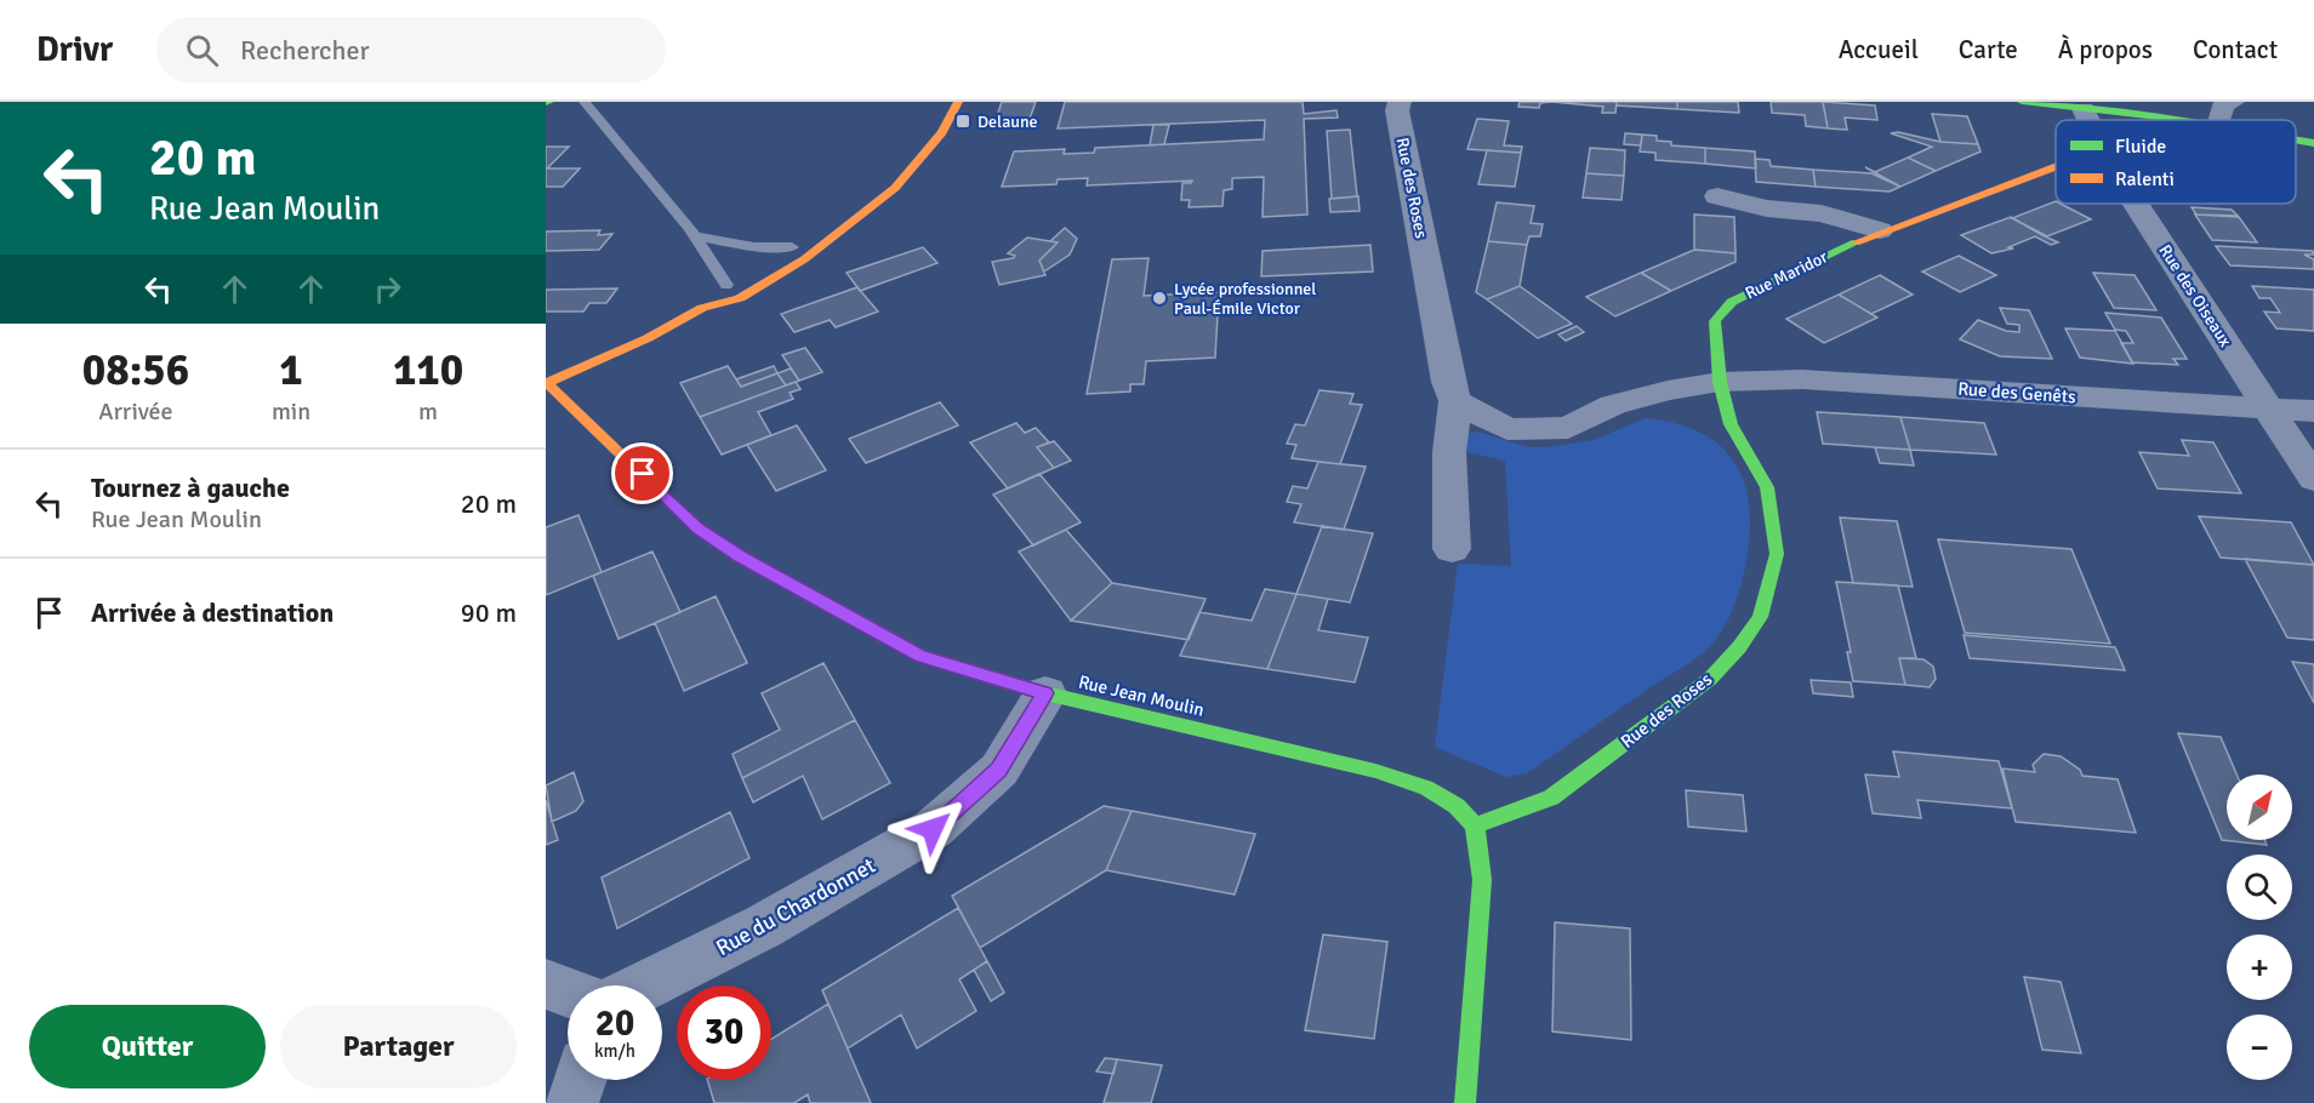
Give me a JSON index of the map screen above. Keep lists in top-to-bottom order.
{
  "streets": {
    "street": [
      "Rue des Roses",
      "Rue Maridor",
      "Rue des Oiseaux",
      "Rue des Genêts",
      "Rue Jean Moulin",
      "Rue du Chardonnet"
    ]
  },
  "crossings": [
    ["Rue des Roses", "Rue Maridor"],
    ["Rue des Roses", "Rue des Genêts"],
    ["Rue des Roses", "Rue Jean Moulin"],
    ["Rue Maridor", "Rue des Genêts"],
    ["Rue des Oiseaux", "Rue des Genêts"],
    ["Rue Jean Moulin", "Rue du Chardonnet"]
  ],
  "places": {
    "transit": ["Delaune"],
    "other": ["Lycée professionnel Paul-Émile Victor"]
  },
  "legend": ["Fluide", "Ralenti"],
  "north": "top right",
  "page": {
    "header": "Drivr",
    "search": "Rechercher",
    "nav": [
      "Accueil",
      "Carte",
      "À propos",
      "Contact"
    ],
    "turn": ["20 m", "Rue Jean Moulin"],
    "eta": [
      "08:56",
      "Arrivée",
      "1",
      "min",
      "110",
      "m"
    ],
    "list": [
      {
        "name": "Tournez à gauche",
        "note": "Rue Jean Moulin",
        "value": "20 m"
      },
      {
        "name": "Arrivée à destination",
        "value": "90 m"
      }
    ],
    "map_buttons": ["+", "−"],
    "speed": "20 km/h",
    "limit": "30",
    "buttons": ["Quitter", "Partager"]
  }
}
